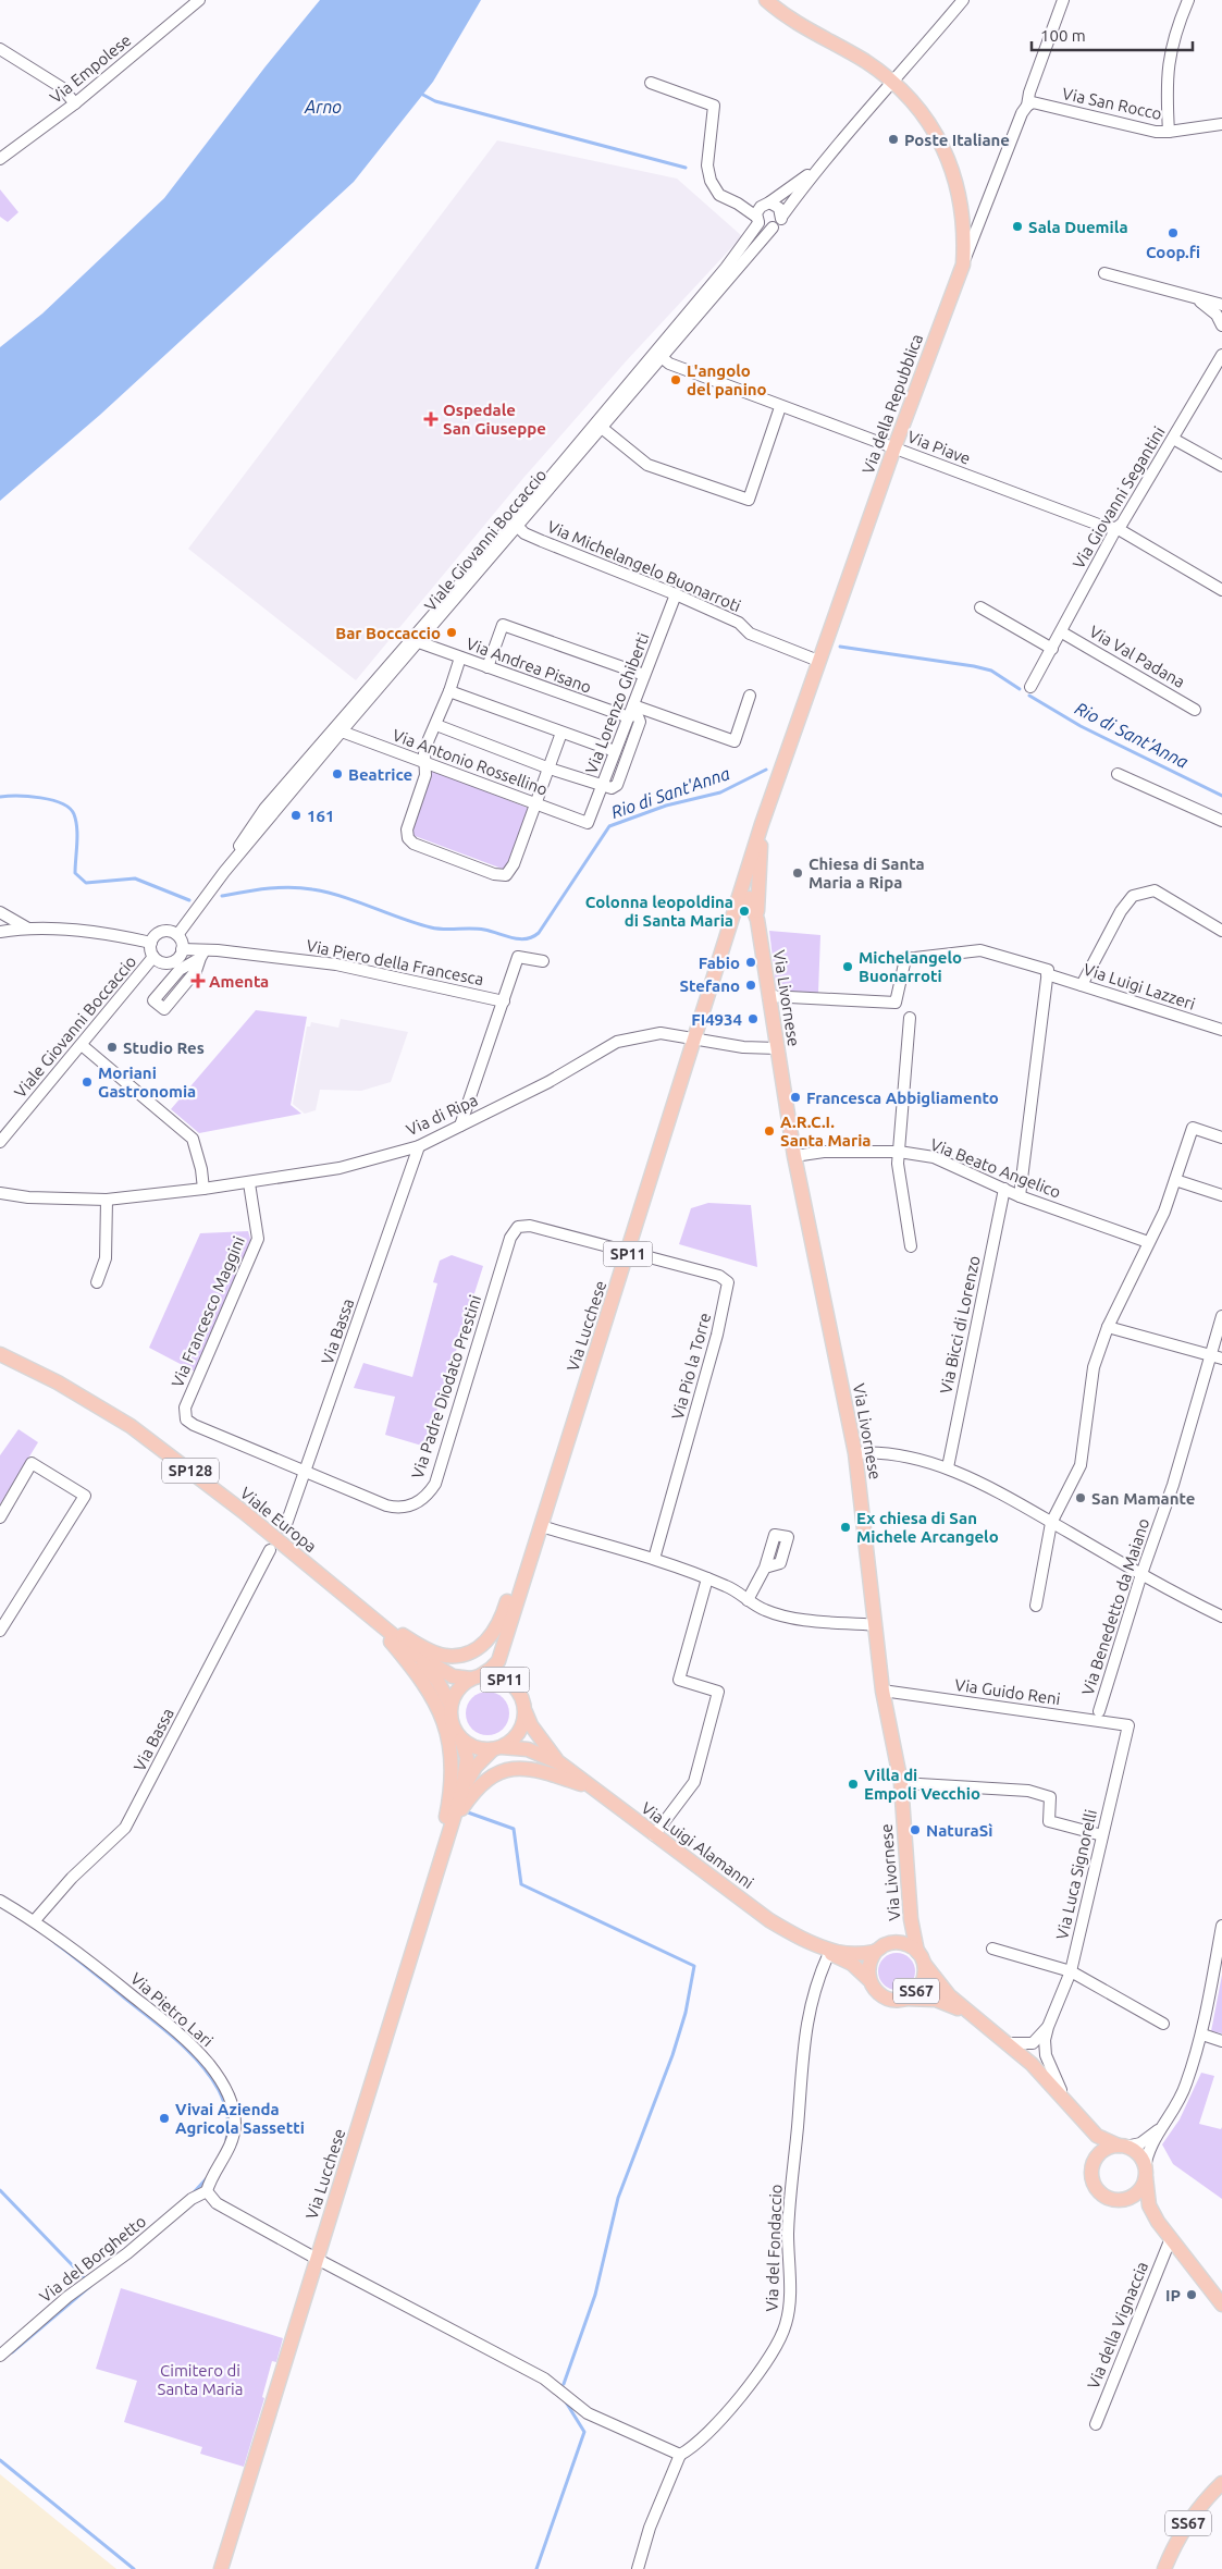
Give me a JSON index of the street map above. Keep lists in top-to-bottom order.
{
  "streets": {
    "main road": [
      "Via della Repubblica",
      "Via Livornese",
      "SP11",
      "Via Lucchese",
      "SP128",
      "Viale Europa",
      "Via Luigi Alamanni",
      "SS67"
    ],
    "street": [
      "Via Empolese",
      "Via San Rocco",
      "Via Piave",
      "Via Giovanni Segantini",
      "Viale Giovanni Boccaccio",
      "Via Michelangelo Buonarroti",
      "Via Val Padana",
      "Via Andrea Pisano",
      "Via Lorenzo Ghiberti",
      "Via Antonio Rossellino",
      "Via Piero della Francesca",
      "Via Luigi Lazzeri",
      "Via di Ripa",
      "Via Beato Angelico",
      "Via Francesco Maggini",
      "Via Bicci di Lorenzo",
      "Via Bassa",
      "Via Pio la Torre",
      "Via Padre Diodato Prestini",
      "Via Benedetto da Maiano",
      "Via Guido Reni",
      "Via Luca Signorelli",
      "Via Pietro Lari",
      "Via del Fondaccio",
      "Via del Borghetto",
      "Via della Vignaccia"
    ]
  },
  "crossings": [
    ["Via San Rocco", "Via della Repubblica"],
    ["Via della Repubblica", "Via Piave"],
    ["Via della Repubblica", "Via Michelangelo Buonarroti"],
    ["Via della Repubblica", "Via Livornese"],
    ["Via della Repubblica", "Via Lucchese"],
    ["Via Piave", "Via Giovanni Segantini"],
    ["Via Piave", "Viale Giovanni Boccaccio"],
    ["Via Giovanni Segantini", "Via Val Padana"],
    ["Viale Giovanni Boccaccio", "Via Michelangelo Buonarroti"],
    ["Viale Giovanni Boccaccio", "Via Andrea Pisano"],
    ["Viale Giovanni Boccaccio", "Via Antonio Rossellino"],
    ["Viale Giovanni Boccaccio", "Via Piero della Francesca"],
    ["Via Michelangelo Buonarroti", "Via Lorenzo Ghiberti"],
    ["Via Andrea Pisano", "Via Lorenzo Ghiberti"],
    ["Via Lorenzo Ghiberti", "Via Antonio Rossellino"],
    ["Via Luigi Lazzeri", "Via Livornese"],
    ["Via Livornese", "Via di Ripa"],
    ["Via Livornese", "Via Beato Angelico"],
    ["Via Livornese", "Via Lucchese"],
    ["Via Livornese", "Via Guido Reni"],
    ["Via Livornese", "Via Luigi Alamanni"],
    ["Via Livornese", "SS67"],
    ["Via Livornese", "Via della Vignaccia"],
    ["Via di Ripa", "Via Francesco Maggini"],
    ["Via di Ripa", "Via Lucchese"],
    ["Via di Ripa", "Via Bassa"],
    ["Via Beato Angelico", "Via Bicci di Lorenzo"],
    ["SP11", "Via Lucchese"],
    ["SP11", "Viale Europa"],
    ["SP11", "Via Luigi Alamanni"],
    ["Via Francesco Maggini", "Via Padre Diodato Prestini"],
    ["Via Lucchese", "Via Pio la Torre"],
    ["Via Lucchese", "SP128"],
    ["Via Lucchese", "Viale Europa"],
    ["Via Lucchese", "Via Luigi Alamanni"],
    ["Via Bassa", "Via Padre Diodato Prestini"],
    ["Via Bassa", "Via Pietro Lari"],
    ["Via Pio la Torre", "Via Padre Diodato Prestini"],
    ["SP128", "Viale Europa"],
    ["Viale Europa", "Via Luigi Alamanni"],
    ["Via Guido Reni", "Via Luca Signorelli"],
    ["Via Luigi Alamanni", "SS67"],
    ["Via Luigi Alamanni", "Via del Fondaccio"],
    ["Via Pietro Lari", "Via del Borghetto"]
  ],
  "water": ["Arno", "Rio di Sant'Anna"],
  "parks": ["Cimitero di Santa Maria"],
  "places": {
    "other": [
      "Poste Italiane",
      "Sala Duemila",
      "Coop.fi",
      "L'angolo del panino",
      "Bar Boccaccio",
      "Beatrice",
      "161",
      "Chiesa di Santa Maria a Ripa",
      "Colonna leopoldina di Santa Maria",
      "Fabio",
      "Michelangelo Buonarroti",
      "Stefano",
      "FI4934",
      "Studio Res",
      "Moriani Gastronomia",
      "Francesca Abbigliamento",
      "A.R.C.I. Santa Maria",
      "San Mamante",
      "Ex chiesa di San Michele Arcangelo",
      "Villa di Empoli Vecchio",
      "NaturaSì",
      "Vivai Azienda Agricola Sassetti",
      "IP"
    ],
    "health": ["Ospedale San Giuseppe", "Amenta"]
  },
  "scale_bar": "100 m"
}
